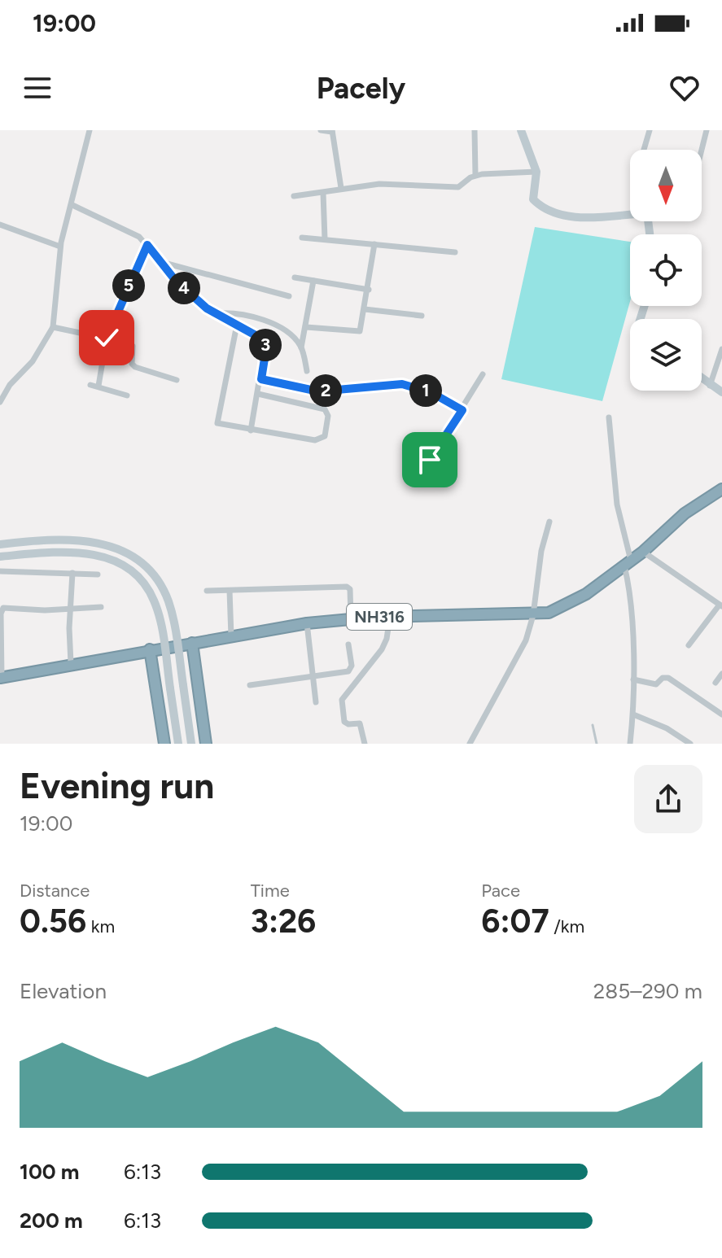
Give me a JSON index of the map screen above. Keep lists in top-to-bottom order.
{
  "streets": {
    "highway": ["NH316"]
  },
  "north": "bottom",
  "page": {
    "status": "19:00",
    "header": "Pacely",
    "pins": [
      "5",
      "4",
      "3",
      "1",
      "2"
    ],
    "heading": ["Evening run", "19:00"],
    "stats": [
      ["Distance", "0.56 km"],
      ["Time", "3:26"],
      ["Pace", "6:07 /km"]
    ],
    "chart": ["Elevation", "285–290 m"],
    "list": [
      {
        "name": "100 m",
        "note": "6:13"
      },
      {
        "name": "200 m",
        "note": "6:13"
      }
    ]
  }
}
